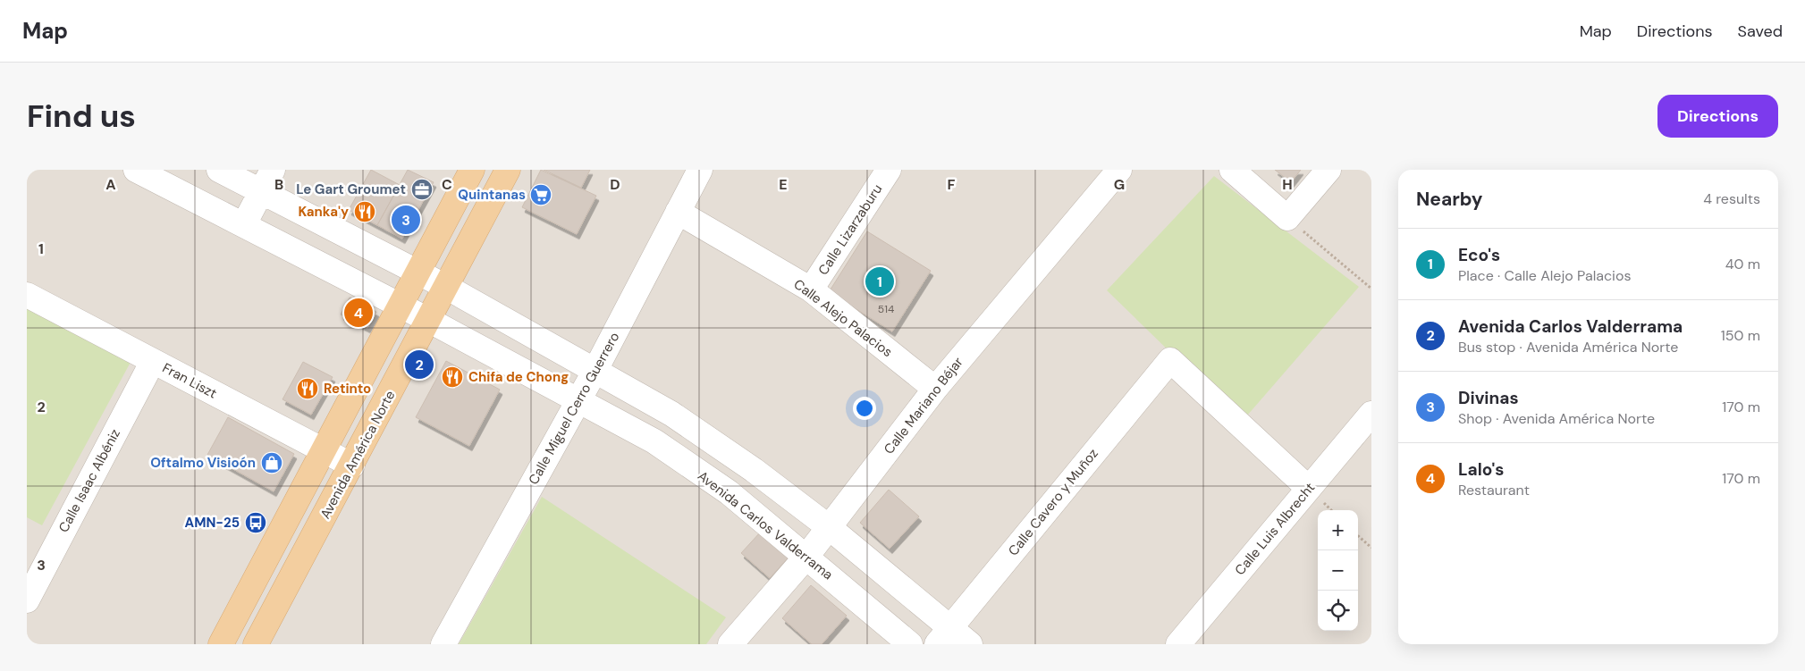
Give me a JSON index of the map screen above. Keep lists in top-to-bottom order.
{
  "streets": {
    "main road": ["Avenida América Norte"],
    "street": [
      "Calle Lizarzaburu",
      "Calle Alejo Palacios",
      "Fran Liszt",
      "Calle Mariano Béjar",
      "Calle Miguel Cerro Guerrero",
      "Calle Isaac Albéniz",
      "Calle Cavero y Muñoz",
      "Avenida Carlos Valderrama",
      "Calle Luis Albrecht"
    ]
  },
  "crossings": [
    ["Calle Lizarzaburu", "Calle Alejo Palacios"],
    ["Calle Alejo Palacios", "Calle Mariano Béjar"],
    ["Calle Alejo Palacios", "Calle Miguel Cerro Guerrero"],
    ["Fran Liszt", "Avenida América Norte"],
    ["Fran Liszt", "Calle Isaac Albéniz"],
    ["Calle Mariano Béjar", "Avenida Carlos Valderrama"],
    ["Calle Miguel Cerro Guerrero", "Avenida Carlos Valderrama"],
    ["Avenida América Norte", "Avenida Carlos Valderrama"],
    ["Calle Cavero y Muñoz", "Calle Luis Albrecht"]
  ],
  "places": {
    "office": ["Le Gart Groumet"],
    "supermarket": ["Quintanas"],
    "restaurant": ["Kanka'y", "Chifa de Chong", "Retinto"],
    "shop": ["Oftalmo Visioón"],
    "bus stop": ["AMN-25"]
  },
  "house_numbers": ["514"],
  "page": {
    "header": "Map",
    "nav": ["Map", "Directions", "Saved"],
    "buttons": "Directions",
    "title": "Find us",
    "heading": ["Nearby", "4 results"],
    "pins": [
      "3",
      "1",
      "4",
      "2"
    ],
    "list": [
      {
        "mark": "1",
        "name": "Eco's",
        "note": "Place · Calle Alejo Palacios",
        "value": "40 m"
      },
      {
        "mark": "2",
        "name": "Avenida Carlos Valderrama",
        "note": "Bus stop · Avenida América Norte",
        "value": "150 m"
      },
      {
        "mark": "3",
        "name": "Divinas",
        "note": "Shop · Avenida América Norte",
        "value": "170 m"
      },
      {
        "mark": "4",
        "name": "Lalo's",
        "note": "Restaurant",
        "value": "170 m"
      }
    ],
    "map_buttons": ["+", "−"]
  },
  "grid": {
    "columns": [
      "A",
      "B",
      "C",
      "D",
      "E",
      "F",
      "G",
      "H"
    ],
    "rows": ["1", "2", "3"]
  }
}
